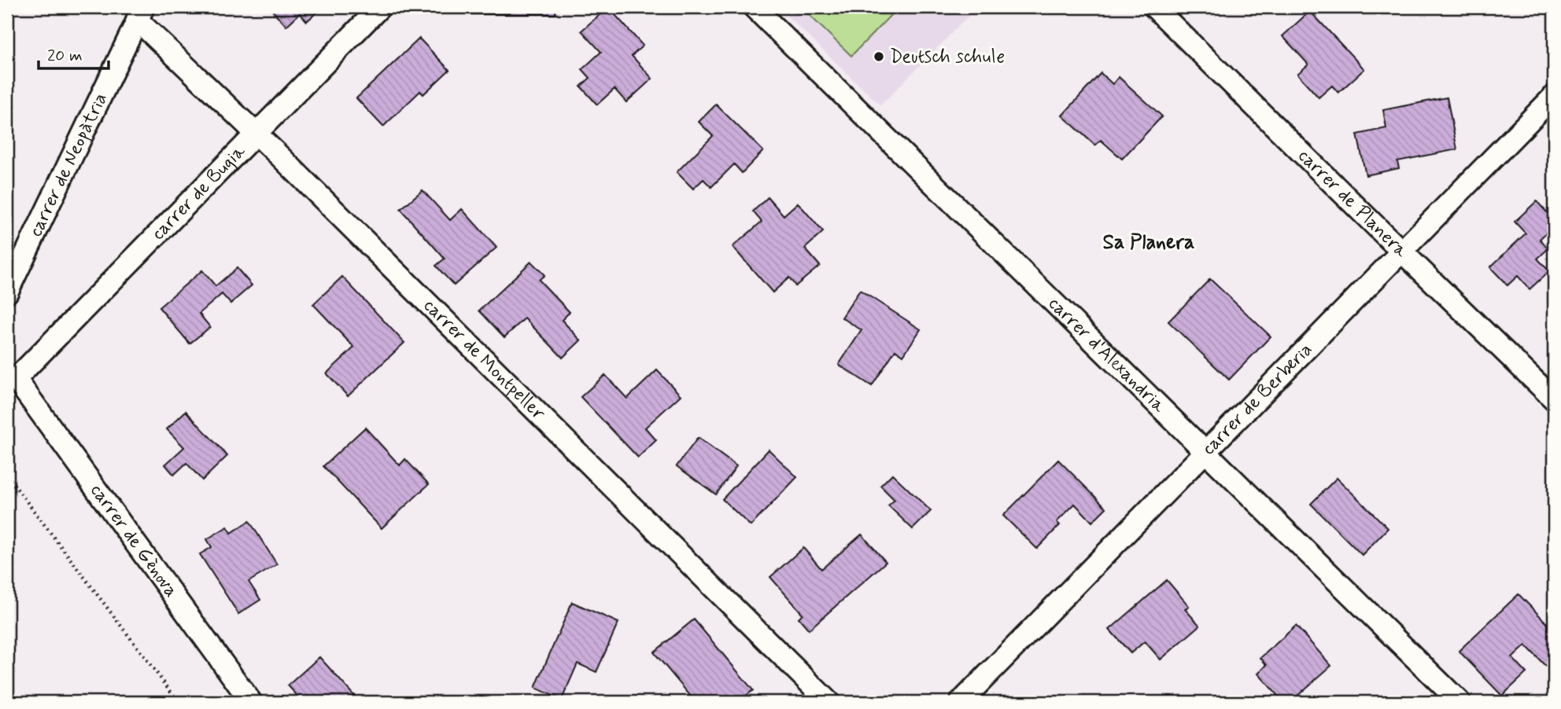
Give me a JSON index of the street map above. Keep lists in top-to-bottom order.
{
  "streets": {
    "street": [
      "carrer de Neopàtria",
      "carrer de Bugia",
      "carrer de Planera",
      "carrer d'Alexandria",
      "carrer de Montpeller",
      "carrer de Berberia",
      "carrer de Gènova"
    ]
  },
  "crossings": [
    ["carrer de Neopàtria", "carrer de Montpeller"],
    ["carrer de Bugia", "carrer de Montpeller"],
    ["carrer de Bugia", "carrer de Gènova"],
    ["carrer de Planera", "carrer de Berberia"],
    ["carrer d'Alexandria", "carrer de Berberia"]
  ],
  "districts": ["Sa Planera"],
  "places": ["Deutsch schule"],
  "scale_bar": "20 m"
}
